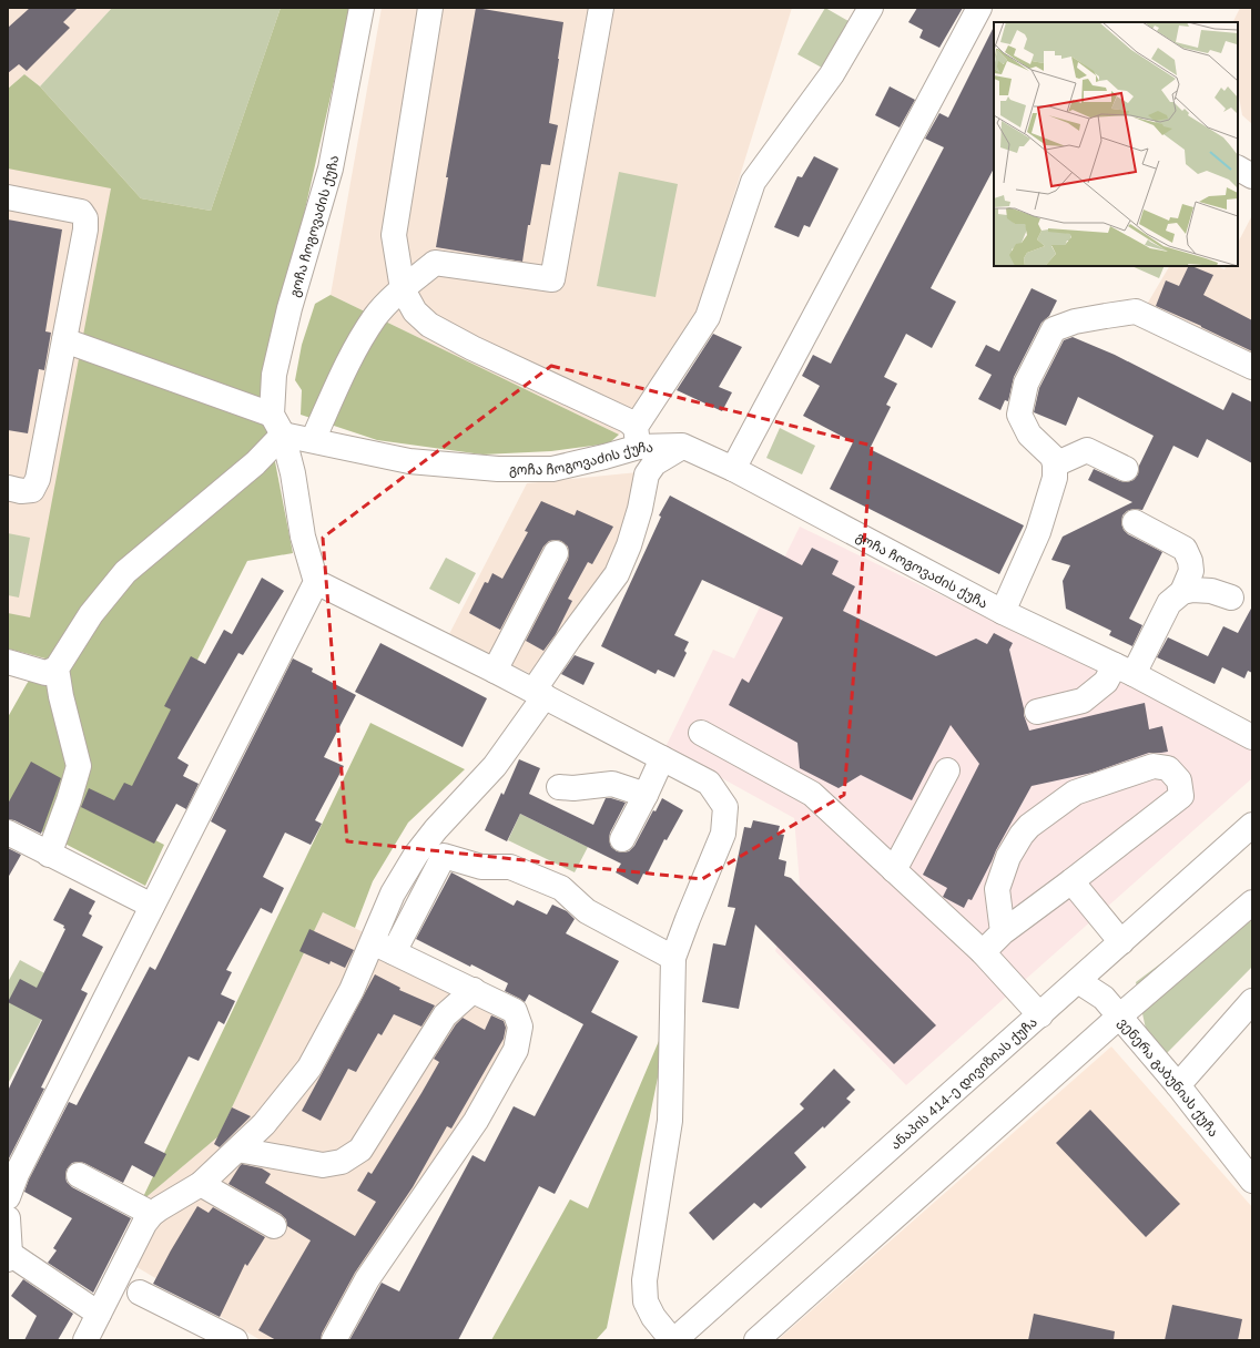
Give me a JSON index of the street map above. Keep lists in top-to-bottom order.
{
  "streets": {
    "street": ["გოჩა ჩოგოვაძის ქუჩა", "ვენერა გაბუნიას ქუჩა", "ანაპის 414-ე დივიზიას ქუჩა"]
  },
  "crossings": [
    ["ვენერა გაბუნიას ქუჩა", "ანაპის 414-ე დივიზიას ქუჩა"]
  ]
}
